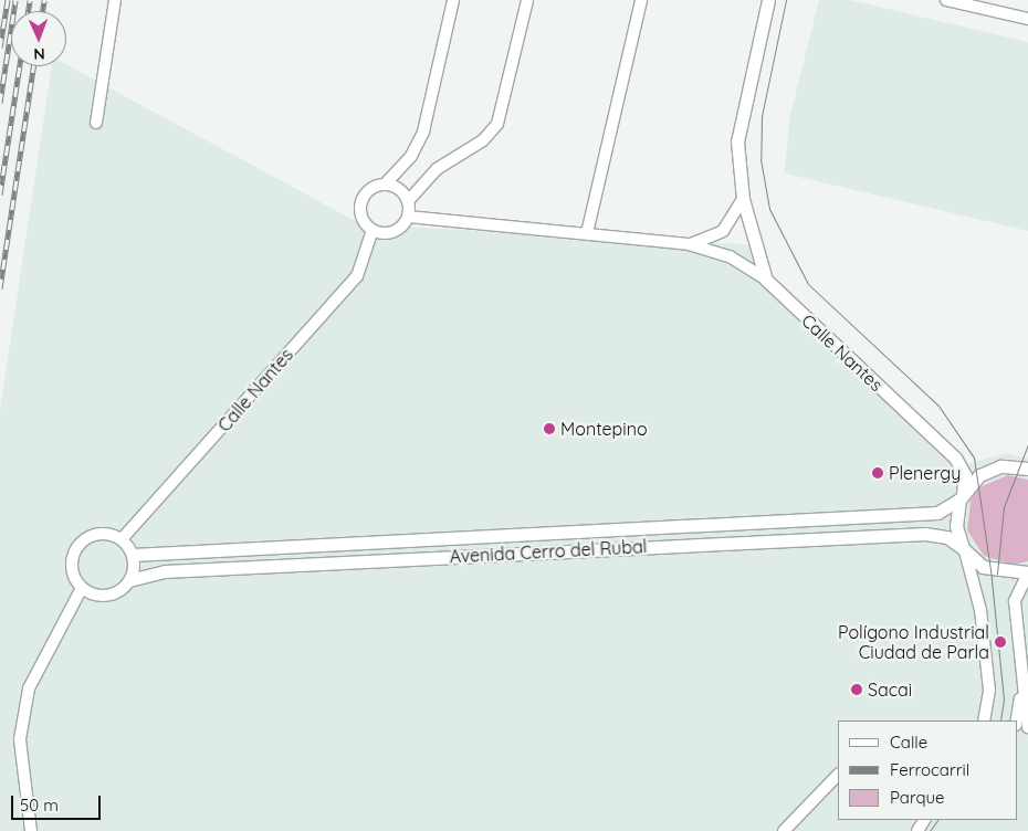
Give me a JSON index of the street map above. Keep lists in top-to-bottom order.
{
  "streets": {
    "street": ["Calle Nantes", "Avenida Cerro del Rubal"]
  },
  "crossings": [
    ["Calle Nantes", "Avenida Cerro del Rubal"]
  ],
  "places": [
    "Montepino",
    "Plenergy",
    "Polígono Industrial Ciudad de Parla",
    "Sacai"
  ],
  "legend": ["Calle", "Ferrocarril", "Parque"],
  "scale_bar": "50 m",
  "north": "bottom"
}
